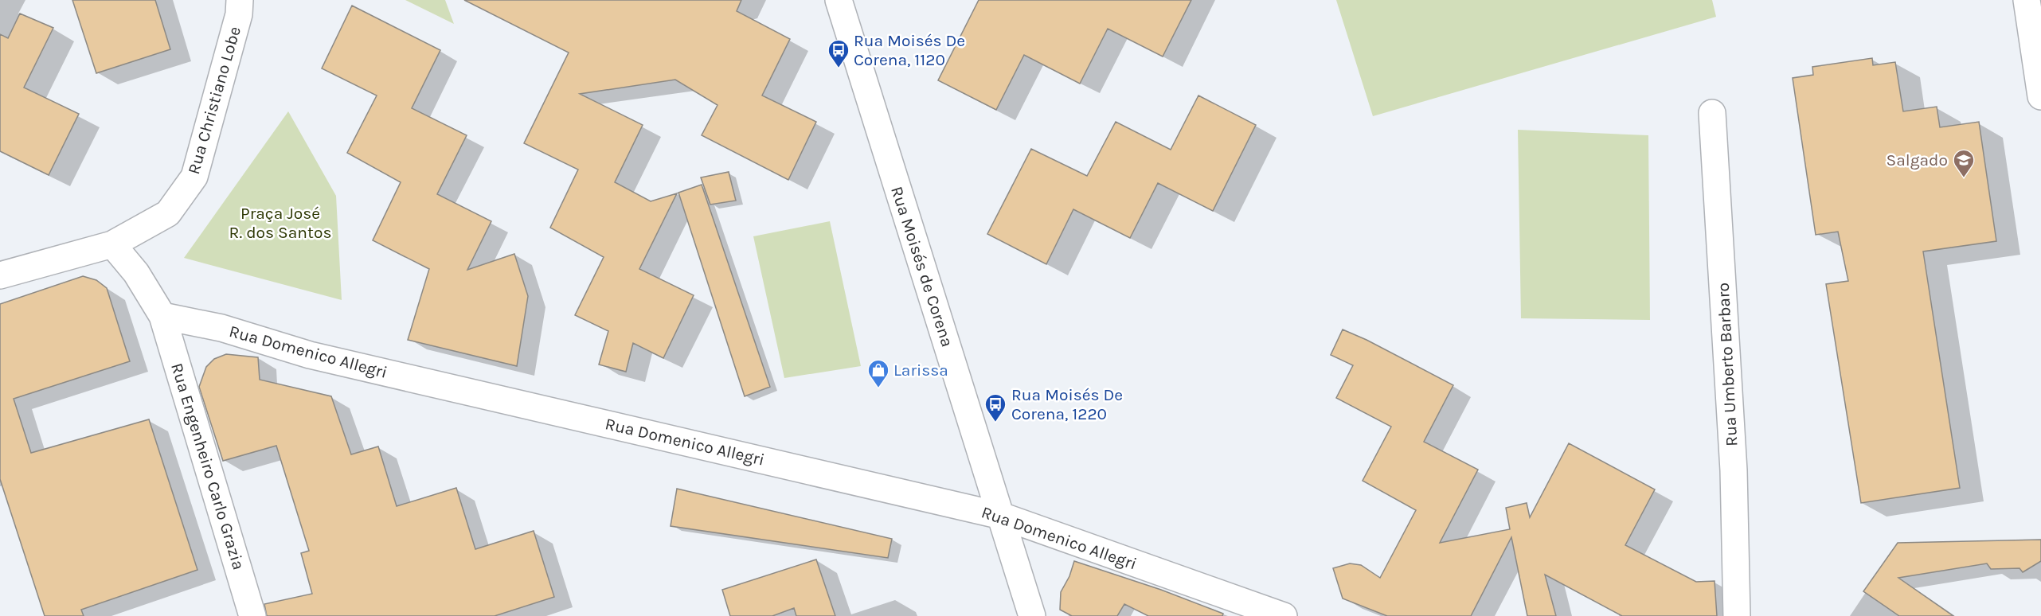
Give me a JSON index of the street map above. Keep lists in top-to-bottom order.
{
  "streets": {
    "street": [
      "Rua Christiano Lobe",
      "Rua Moisés de Corena",
      "Rua Domenico Allegri",
      "Rua Umberto Barbaro",
      "Rua Engenheiro Carlo Grazia"
    ]
  },
  "crossings": [
    ["Rua Moisés de Corena", "Rua Domenico Allegri"],
    ["Rua Domenico Allegri", "Rua Engenheiro Carlo Grazia"]
  ],
  "parks": ["Praça José R. dos Santos"],
  "places": {
    "bus stop": ["Rua Moisés De Corena, 1120", "Rua Moisés De Corena, 1220"],
    "school or university": ["Salgado"],
    "shop": ["Larissa"]
  }
}
